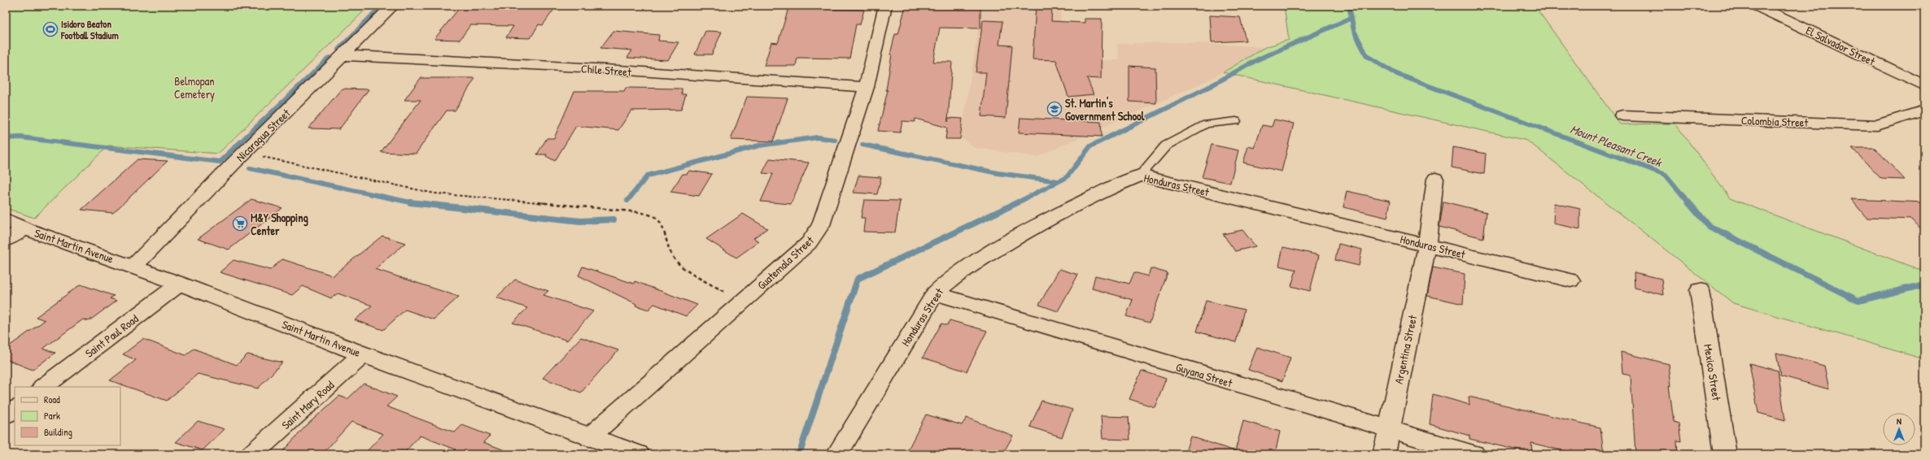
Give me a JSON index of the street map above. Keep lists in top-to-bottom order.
{
  "streets": {
    "street": [
      "El Salvador Street",
      "Chile Street",
      "Colombia Street",
      "Nicaragua Street",
      "Honduras Street",
      "Saint Martin Avenue",
      "Guatemala Street",
      "Saint Paul Road",
      "Argentina Street",
      "Mexico Street",
      "Guyana Street",
      "Saint Mary Road"
    ]
  },
  "crossings": [
    ["Chile Street", "Nicaragua Street"],
    ["Chile Street", "Guatemala Street"],
    ["Nicaragua Street", "Saint Martin Avenue"],
    ["Honduras Street", "Argentina Street"],
    ["Honduras Street", "Guyana Street"],
    ["Saint Martin Avenue", "Guatemala Street"],
    ["Saint Martin Avenue", "Saint Paul Road"],
    ["Saint Martin Avenue", "Saint Mary Road"],
    ["Argentina Street", "Guyana Street"]
  ],
  "water": ["Mount Pleasant Creek"],
  "parks": ["Belmopan Cemetery"],
  "places": {
    "sports": ["Isidoro Beaton Football Stadium"],
    "school or university": ["St. Martin's Government School"],
    "supermarket": ["M&Y Shopping Center"]
  },
  "legend": ["Road", "Park", "Building"],
  "north": "top"
}
